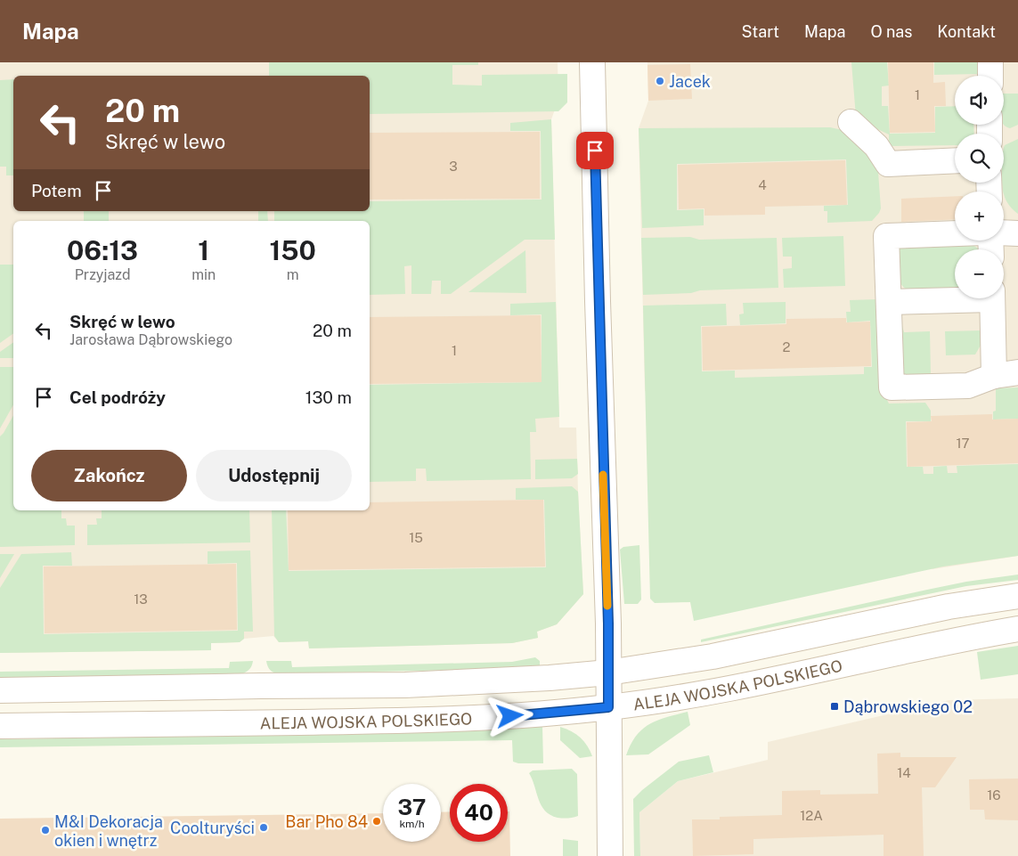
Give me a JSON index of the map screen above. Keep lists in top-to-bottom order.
{
  "streets": {
    "street": ["ALEJA WOJSKA POLSKIEGO"]
  },
  "places": {
    "other": [
      "Jacek",
      "Bar Pho 84",
      "Coolturyści",
      "M&I Dekoracja okien i wnętrz"
    ],
    "transit": ["Dąbrowskiego 02"]
  },
  "house_numbers": [
    "1",
    "3",
    "4",
    "2",
    "1",
    "17",
    "15",
    "13",
    "14",
    "16",
    "12A"
  ],
  "page": {
    "header": "Mapa",
    "nav": [
      "Start",
      "Mapa",
      "O nas",
      "Kontakt"
    ],
    "map_buttons": ["+", "−"],
    "turn": ["20 m", "Skręć w lewo"],
    "then": "Potem",
    "eta": [
      "06:13",
      "Przyjazd",
      "1",
      "min",
      "150",
      "m"
    ],
    "list": [
      {
        "name": "Skręć w lewo",
        "note": "Jarosława Dąbrowskiego",
        "value": "20 m"
      },
      {
        "name": "Cel podróży",
        "value": "130 m"
      }
    ],
    "buttons": ["Zakończ", "Udostępnij"],
    "speed": "37 km/h",
    "limit": "40"
  }
}
